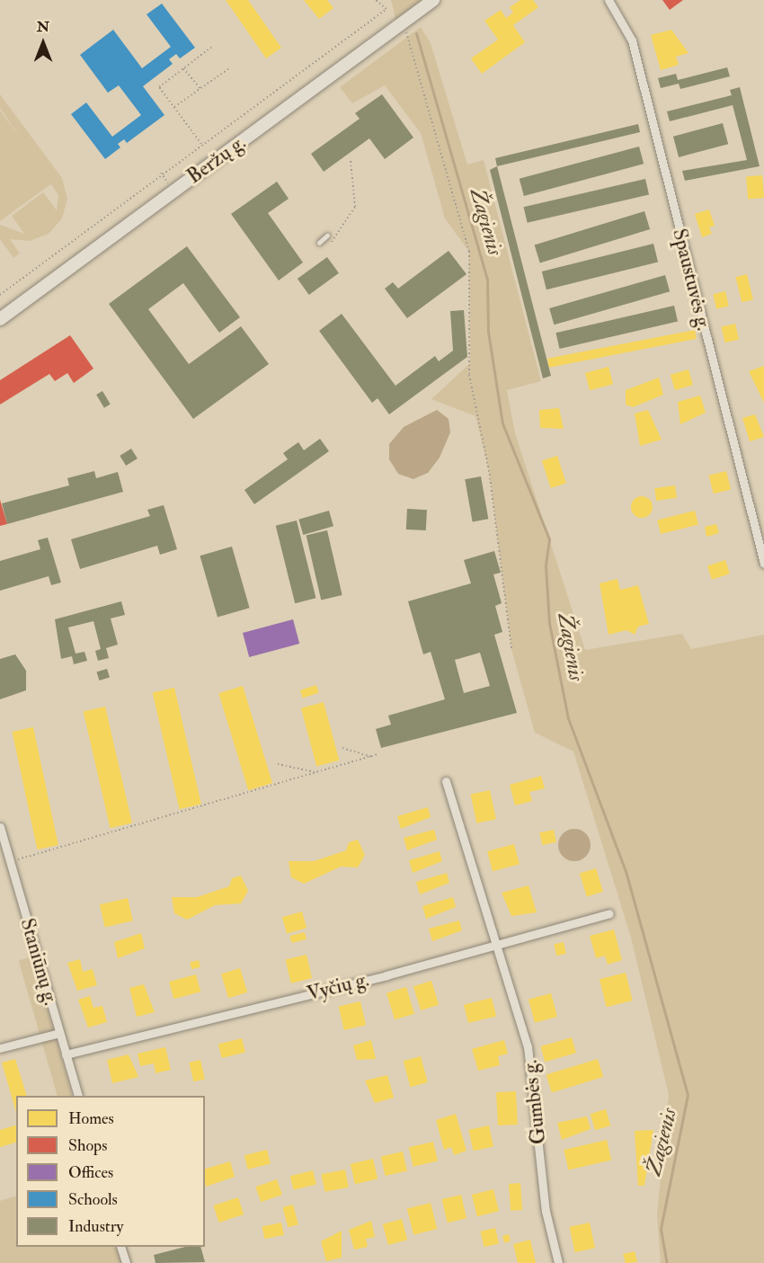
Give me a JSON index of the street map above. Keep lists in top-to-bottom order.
{
  "streets": {
    "main road": ["Beržų g."],
    "street": [
      "Spaustuvės g.",
      "Staniūnų g.",
      "Vyčių g.",
      "Gumbės g."
    ]
  },
  "crossings": [
    ["Staniūnų g.", "Vyčių g."],
    ["Vyčių g.", "Gumbės g."]
  ],
  "water": ["Žagienis"],
  "legend": [
    "Homes",
    "Shops",
    "Offices",
    "Schools",
    "Industry"
  ],
  "north": "top"
}
